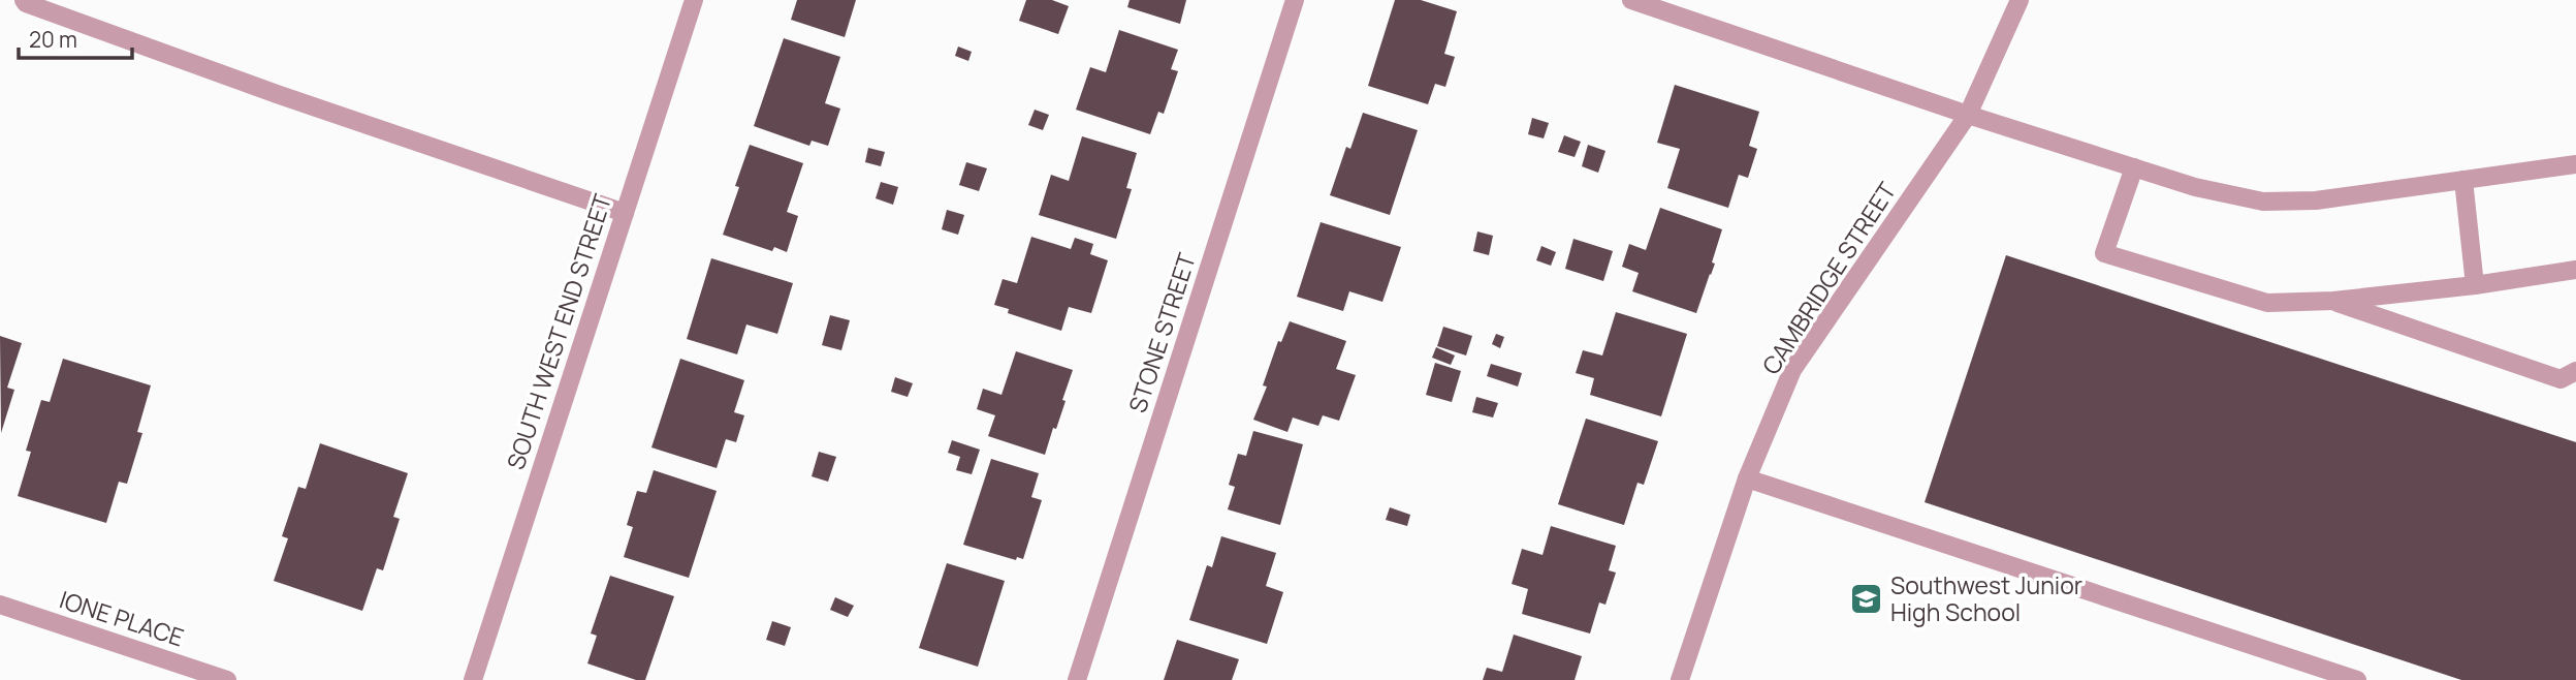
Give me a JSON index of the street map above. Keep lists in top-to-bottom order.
{
  "streets": {
    "street": [
      "CAMBRIDGE STREET",
      "SOUTH WEST END STREET",
      "STONE STREET",
      "IONE PLACE"
    ]
  },
  "places": {
    "school or university": ["Southwest Junior High School"]
  },
  "scale_bar": "20 m"
}
